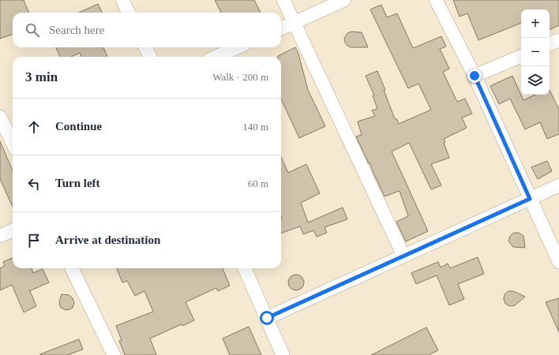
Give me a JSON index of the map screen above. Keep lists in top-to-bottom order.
{
  "page": {
    "map_buttons": ["+", "−"],
    "search": "Search here",
    "heading": ["3 min", "Walk · 200 m"],
    "list": [
      ["Continue", "140 m"],
      ["Turn left", "60 m"],
      "Arrive at destination"
    ]
  }
}
